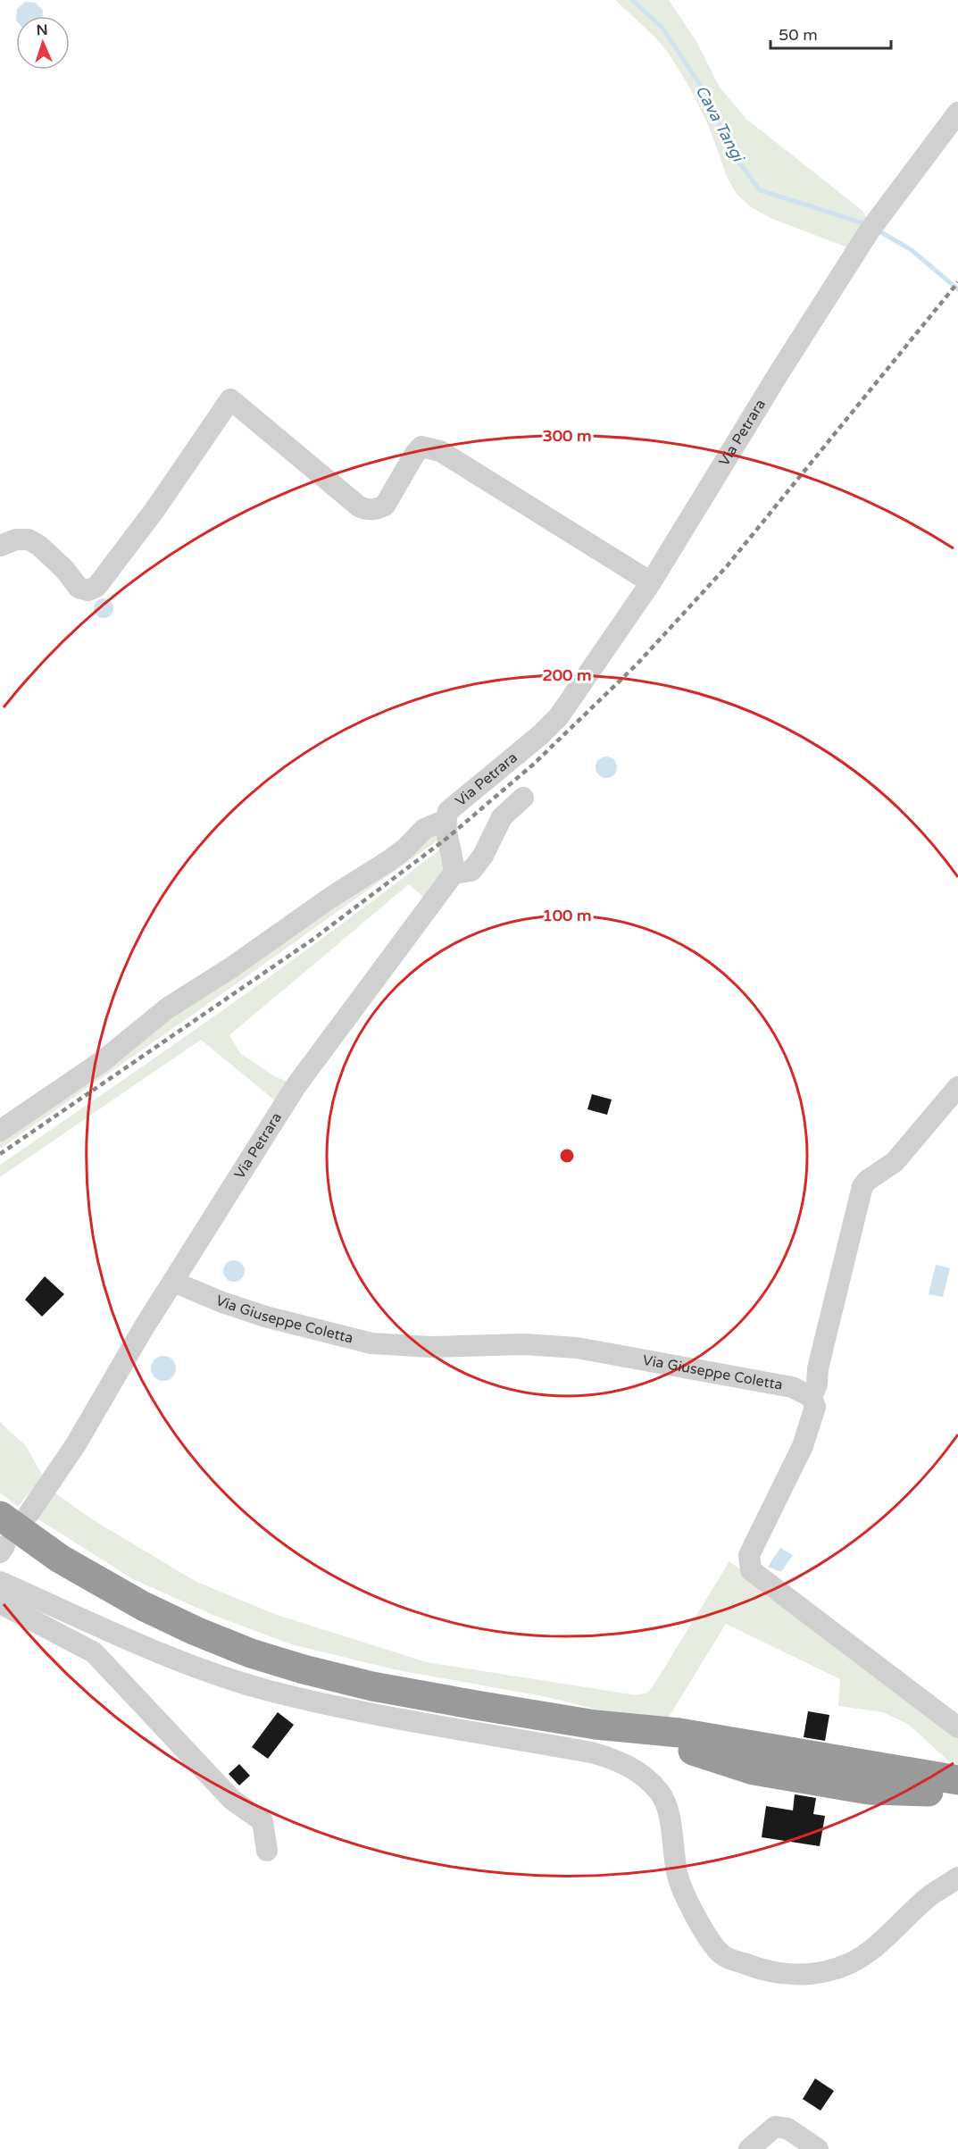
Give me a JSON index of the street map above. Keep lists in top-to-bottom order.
{
  "streets": {
    "street": ["Via Petrara", "Via Giuseppe Coletta"]
  },
  "crossings": [
    ["Via Petrara", "Via Giuseppe Coletta"]
  ],
  "water": ["Cava Tangi"],
  "scale_bar": "50 m",
  "north": "top",
  "rings": ["300 m", "200 m", "100 m"]
}
